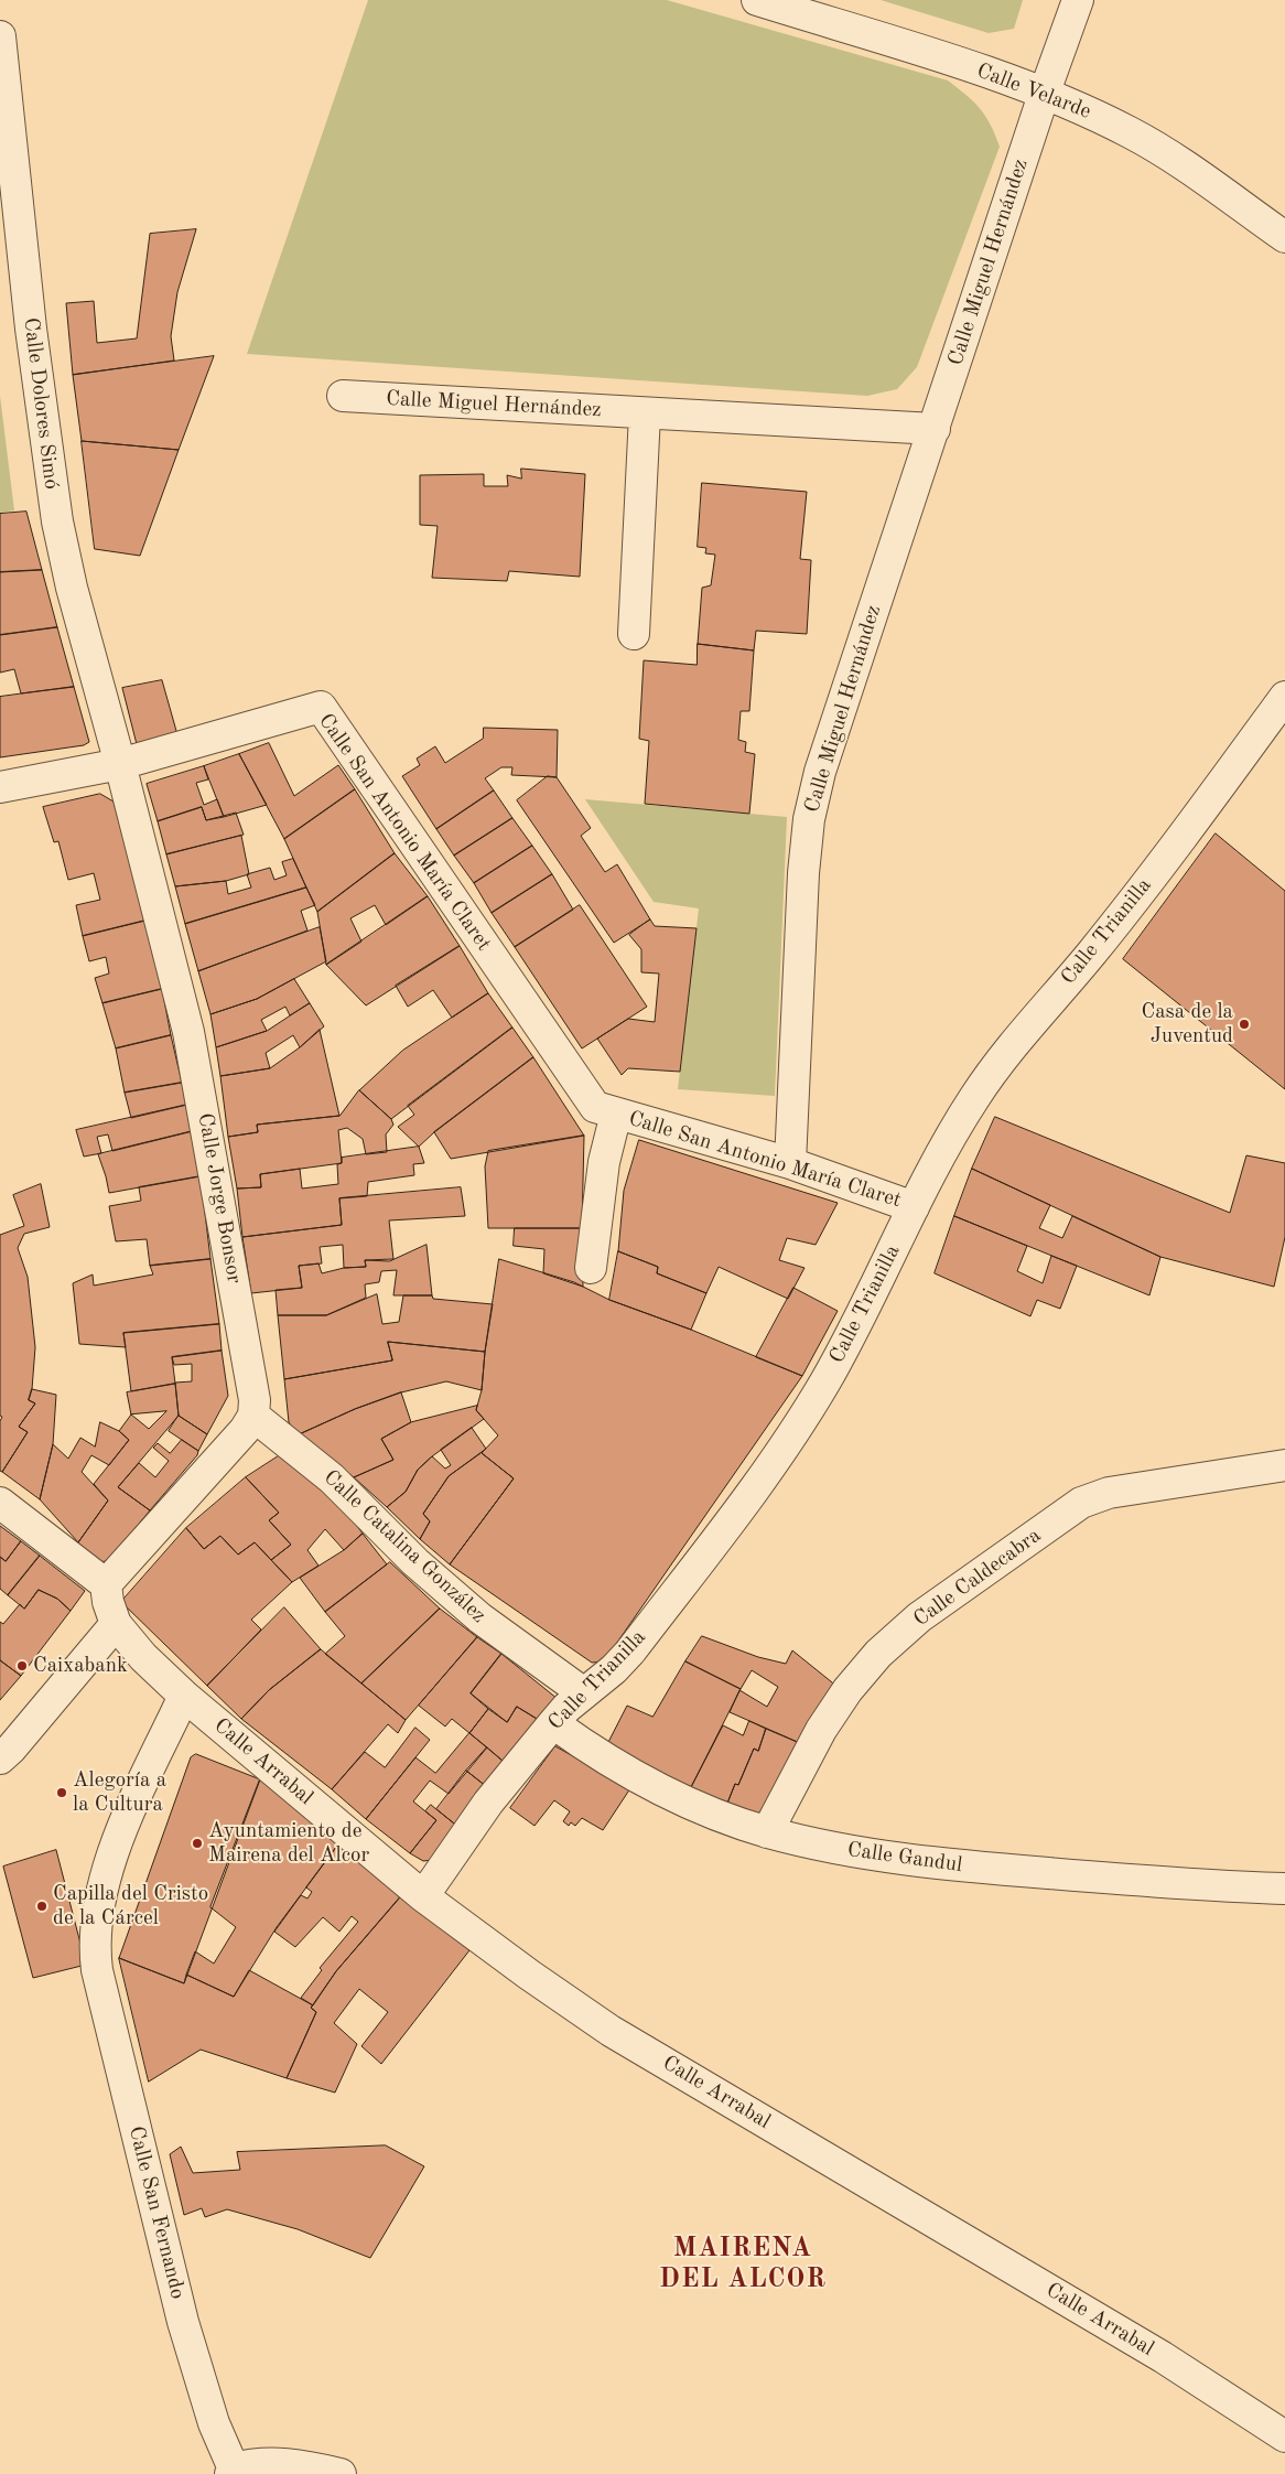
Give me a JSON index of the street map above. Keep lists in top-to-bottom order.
{
  "streets": {
    "street": [
      "Calle Velarde",
      "Calle Miguel Hernández",
      "Calle Dolores Simó",
      "Calle San Antonio María Claret",
      "Calle Trianilla",
      "Calle Jorge Bonsor",
      "Calle Catalina González",
      "Calle Caldecabra",
      "Calle Arrabal",
      "Calle Gandul",
      "Calle San Fernando"
    ]
  },
  "crossings": [
    ["Calle Velarde", "Calle Miguel Hernández"],
    ["Calle Miguel Hernández", "Calle San Antonio María Claret"],
    ["Calle Dolores Simó", "Calle San Antonio María Claret"],
    ["Calle Dolores Simó", "Calle Jorge Bonsor"],
    ["Calle San Antonio María Claret", "Calle Trianilla"],
    ["Calle San Antonio María Claret", "Calle Jorge Bonsor"],
    ["Calle Trianilla", "Calle Catalina González"],
    ["Calle Trianilla", "Calle Arrabal"],
    ["Calle Trianilla", "Calle Gandul"],
    ["Calle Jorge Bonsor", "Calle Catalina González"],
    ["Calle Caldecabra", "Calle Gandul"],
    ["Calle Arrabal", "Calle San Fernando"]
  ],
  "districts": ["MAIRENA DEL ALCOR"],
  "places": [
    "Casa de la Juventud",
    "Caixabank",
    "Alegoría a la Cultura",
    "Ayuntamiento de Mairena del Alcor",
    "Capilla del Cristo de la Cárcel"
  ]
}
